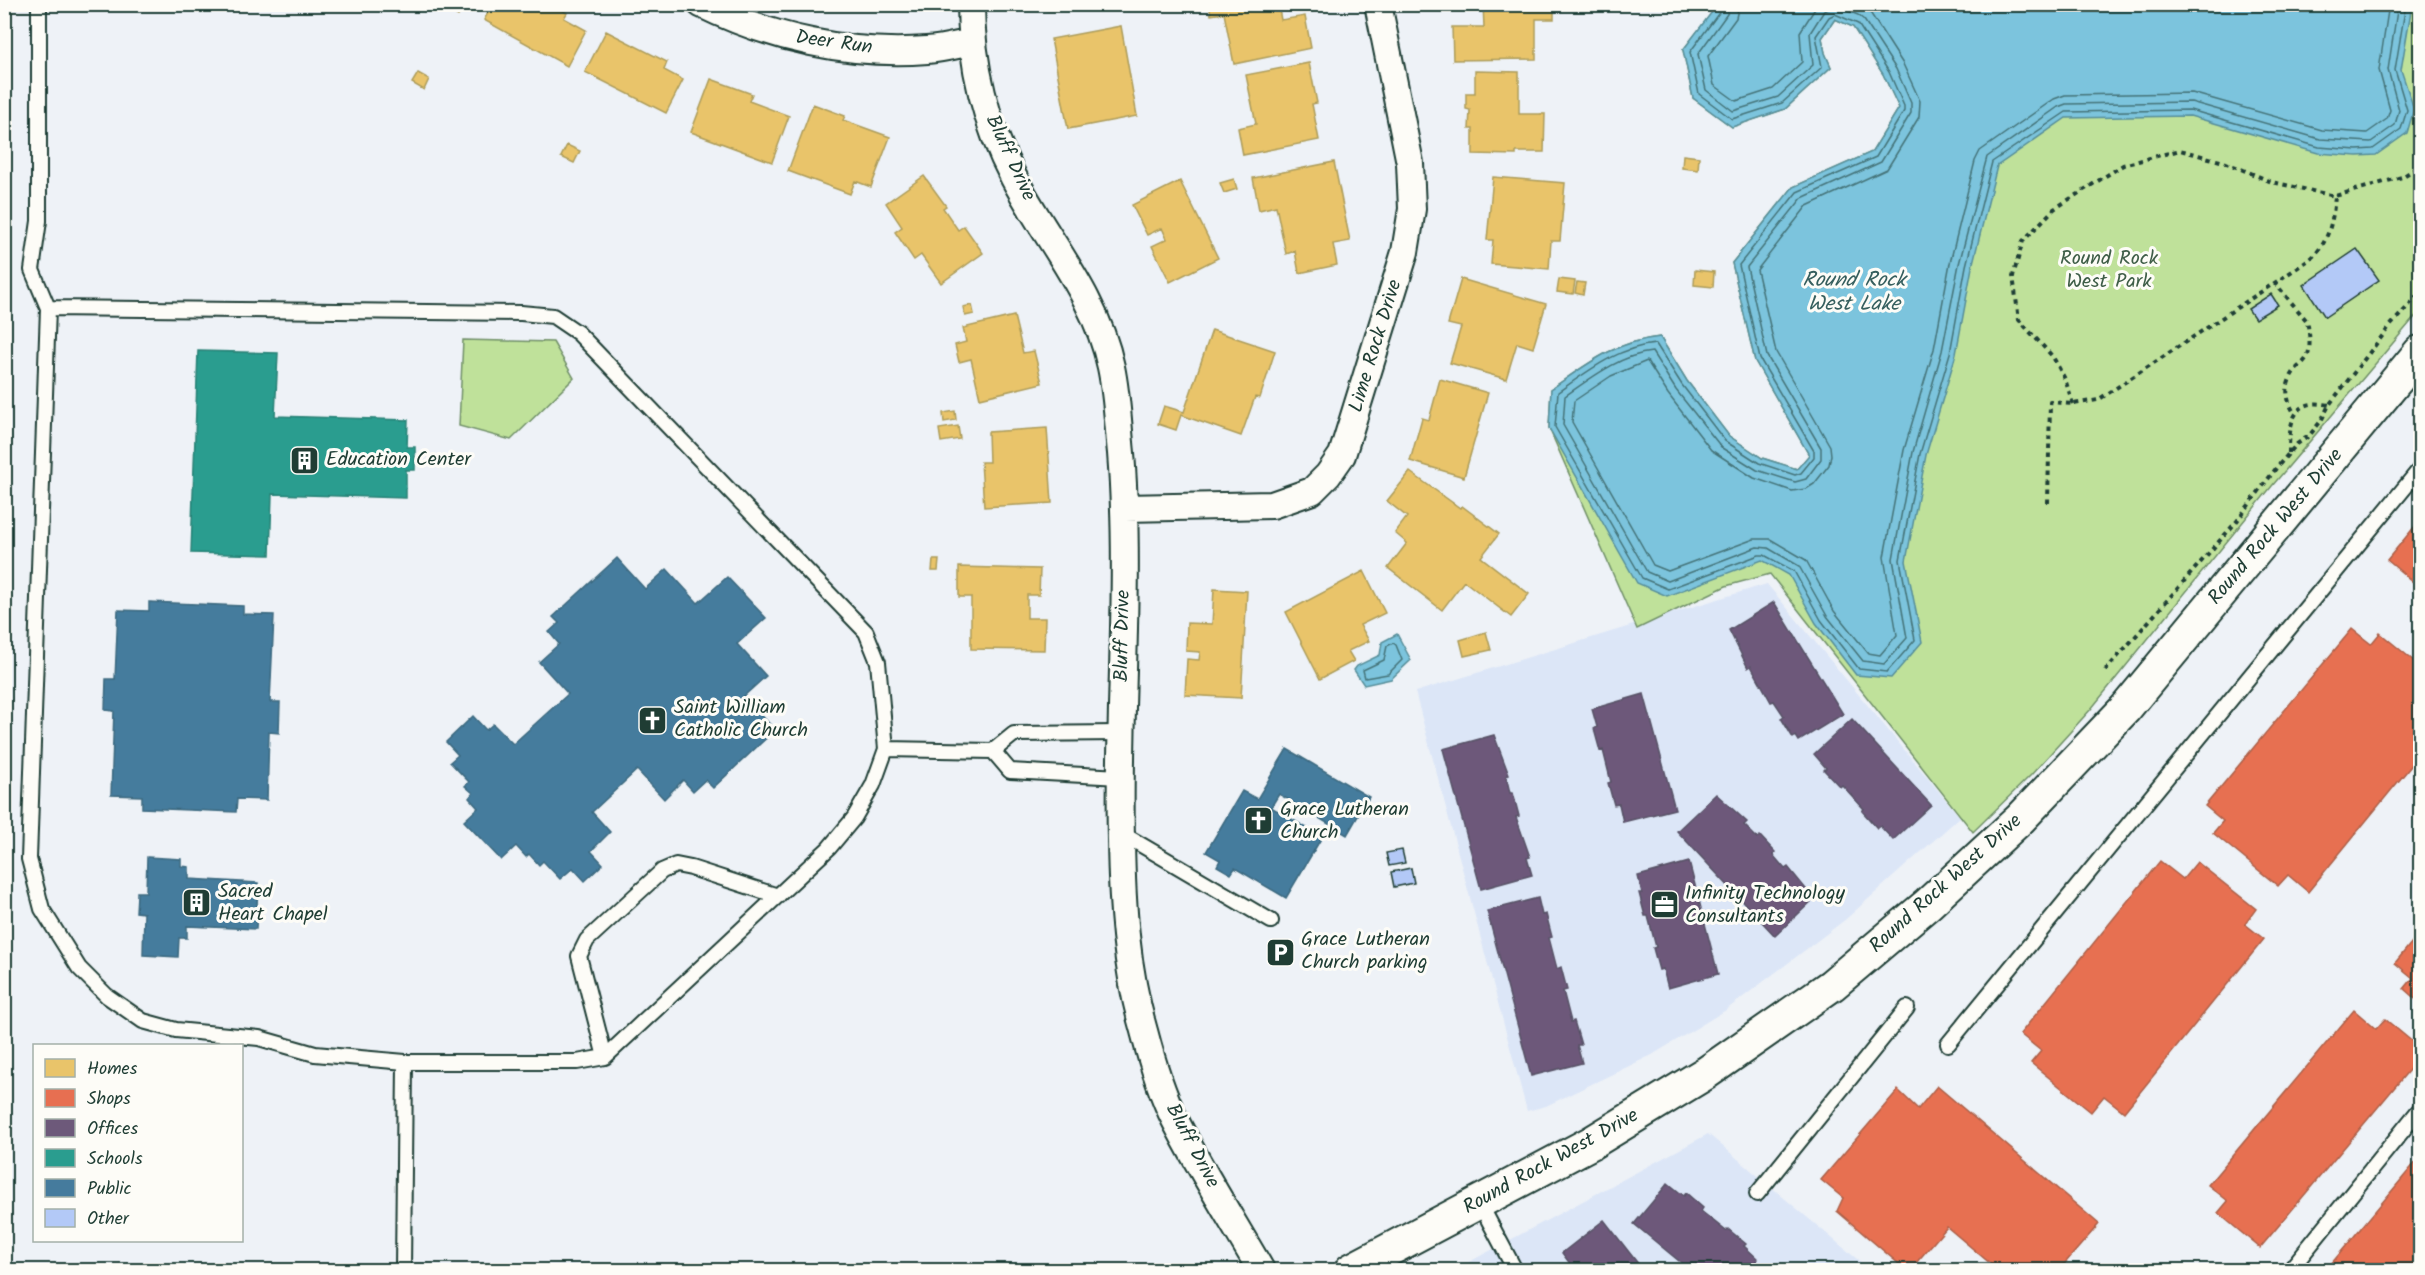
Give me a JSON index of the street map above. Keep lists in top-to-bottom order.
{
  "streets": {
    "street": [
      "Deer Run",
      "Bluff Drive",
      "Lime Rock Drive",
      "Round Rock West Drive"
    ]
  },
  "crossings": [
    ["Deer Run", "Bluff Drive"],
    ["Bluff Drive", "Lime Rock Drive"]
  ],
  "water": ["Round Rock West Lake"],
  "parks": ["Round Rock West Park"],
  "places": {
    "building": ["Education Center", "Sacred Heart Chapel"],
    "church": ["Saint William Catholic Church", "Grace Lutheran Church"],
    "office": ["Infinity Technology Consultants"],
    "parking": ["Grace Lutheran Church parking"]
  },
  "legend": [
    "Homes",
    "Shops",
    "Offices",
    "Schools",
    "Public",
    "Other"
  ]
}
